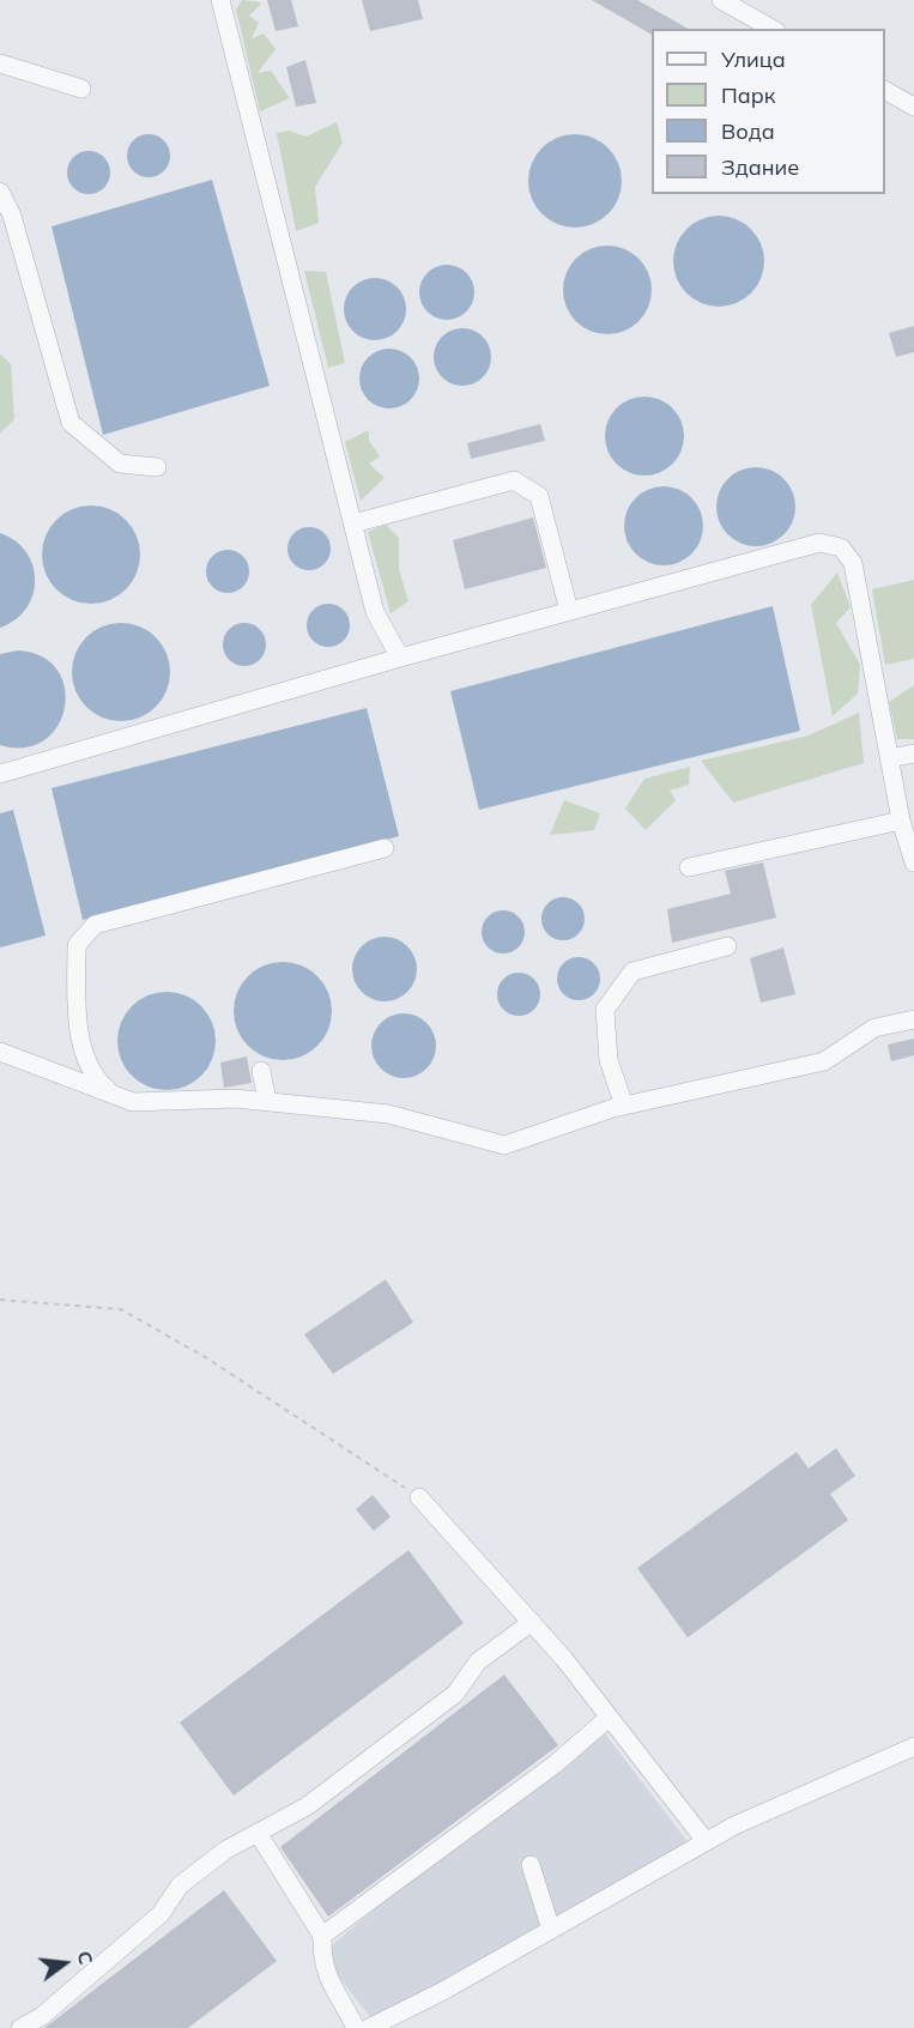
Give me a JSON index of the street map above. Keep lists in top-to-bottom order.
{
  "legend": [
    "Улица",
    "Парк",
    "Вода",
    "Здание"
  ],
  "north": "right"
}
